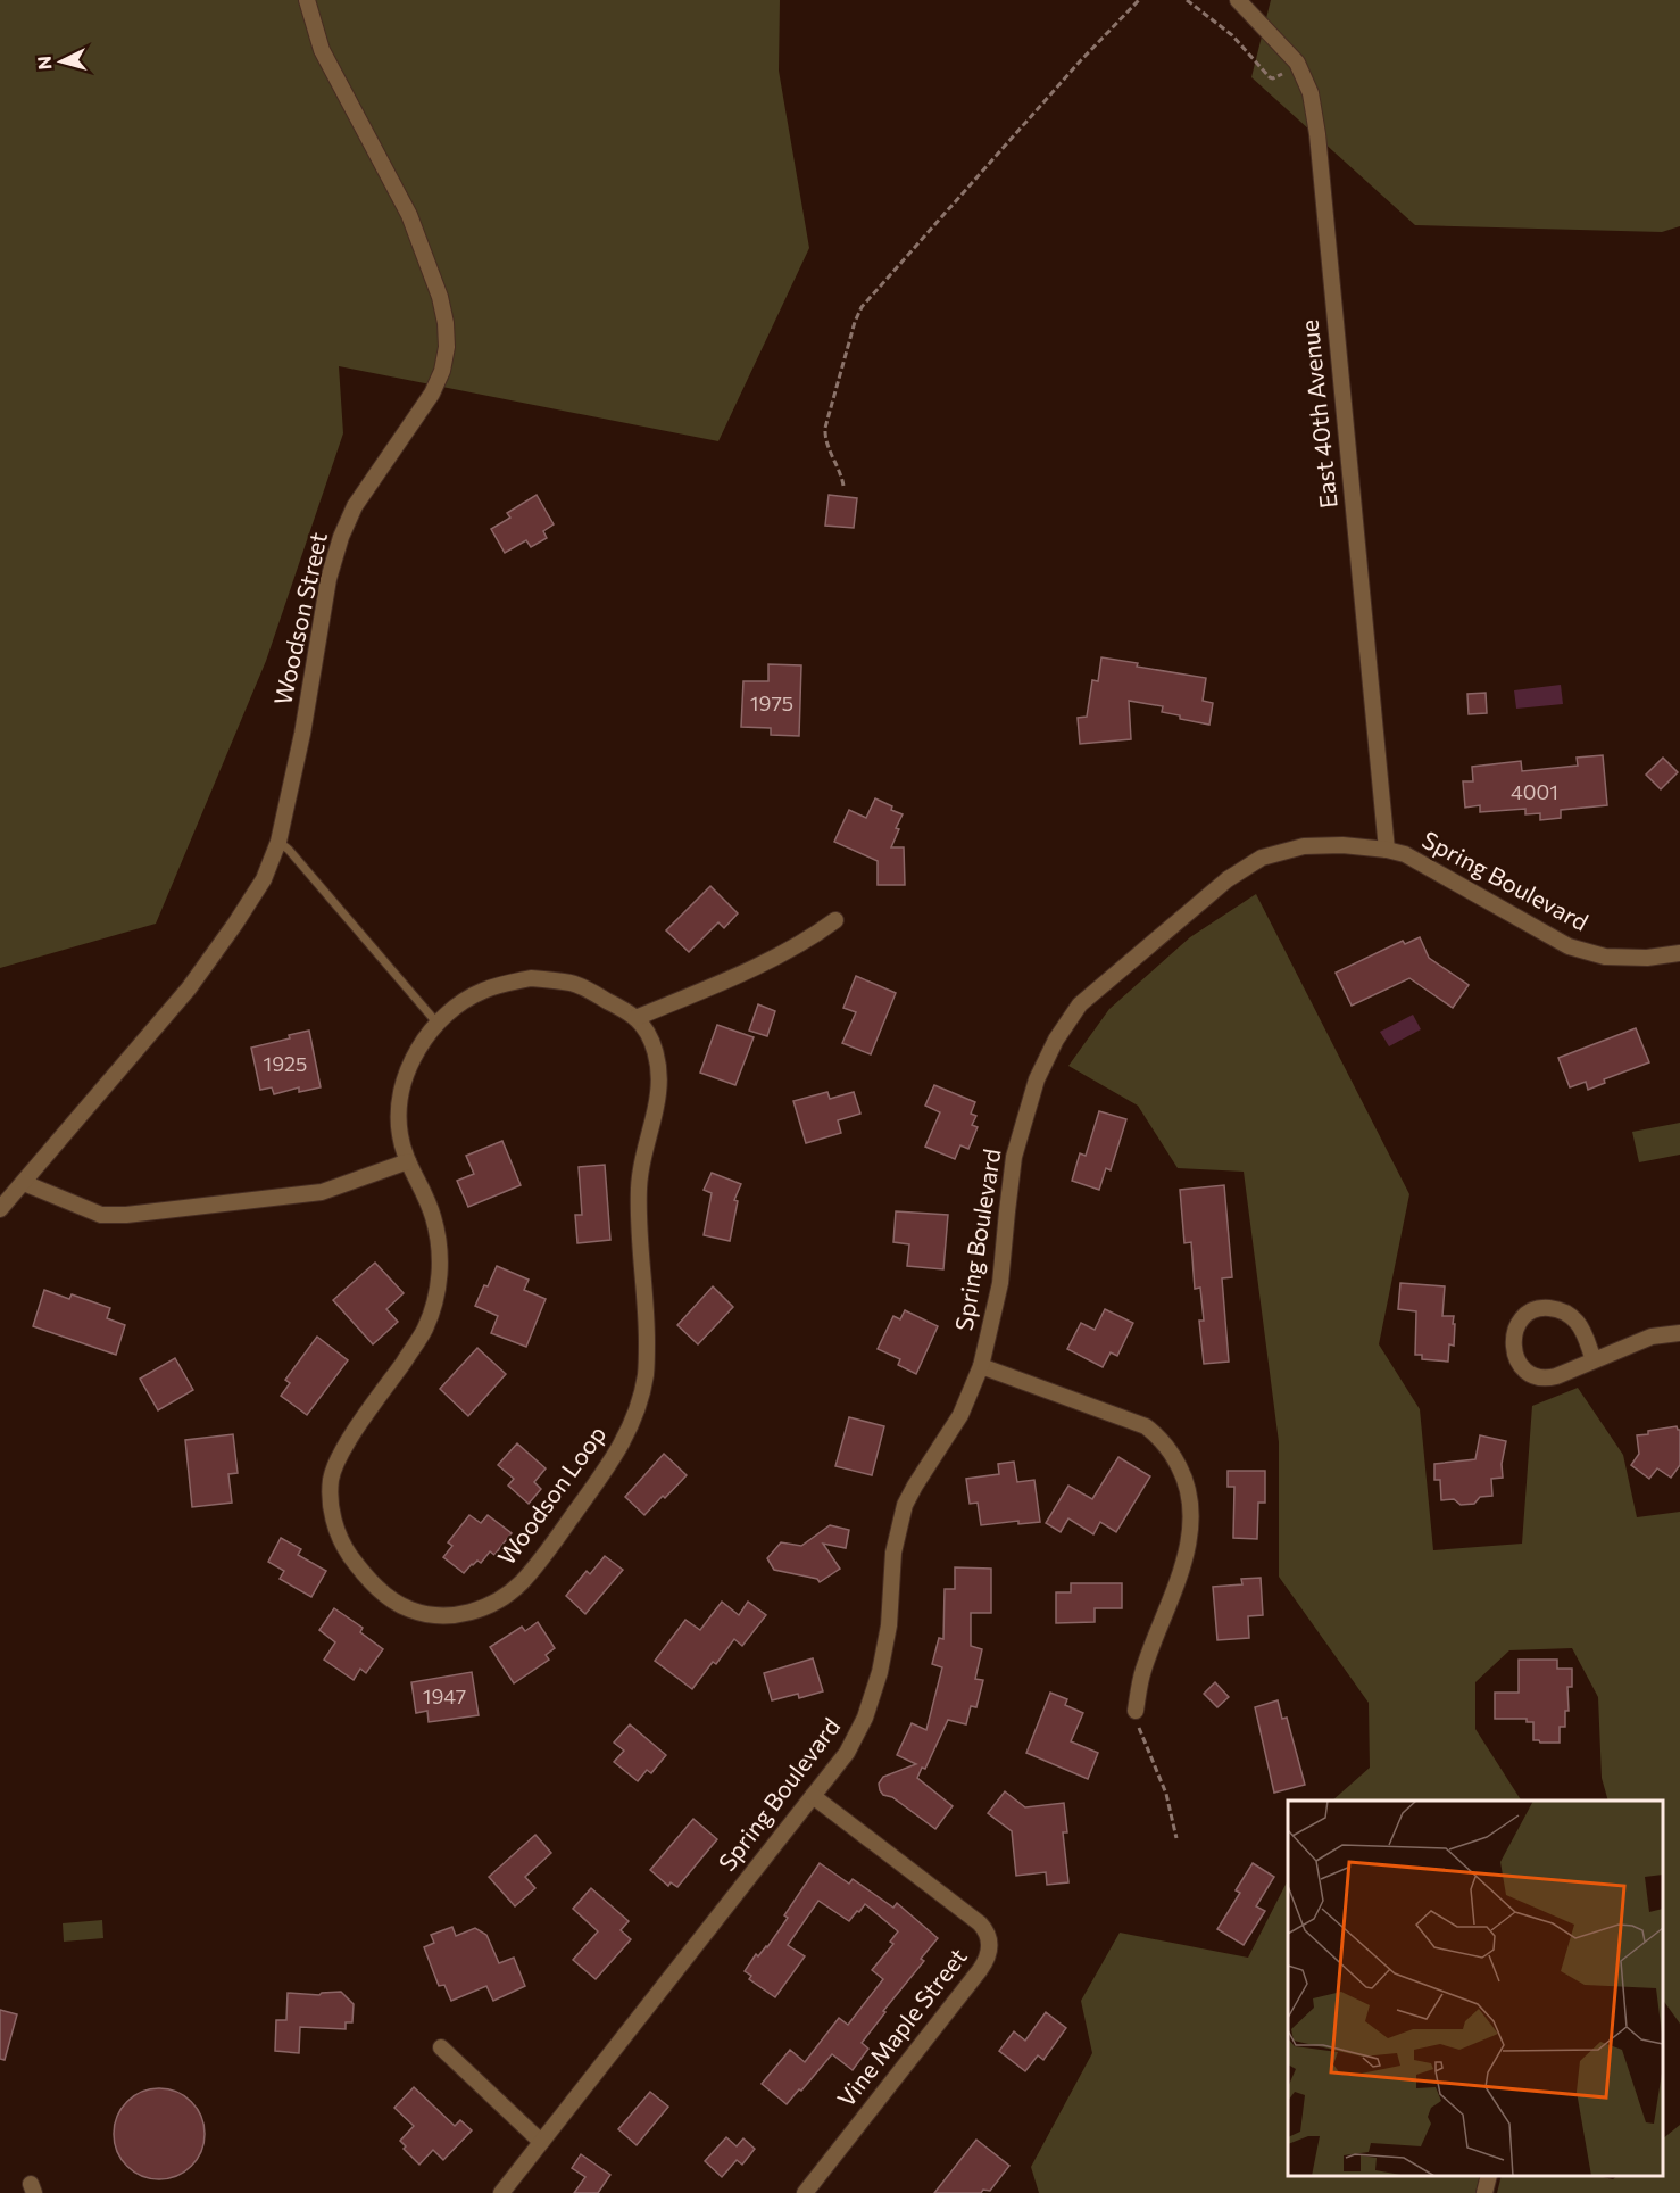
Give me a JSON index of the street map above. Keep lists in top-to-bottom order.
{
  "streets": {
    "street": [
      "East 40th Avenue",
      "Woodson Street",
      "Spring Boulevard",
      "Woodson Loop",
      "Vine Maple Street"
    ]
  },
  "crossings": [
    ["East 40th Avenue", "Spring Boulevard"],
    ["Spring Boulevard", "Vine Maple Street"]
  ],
  "house_numbers": [
    "1975",
    "4001",
    "1925",
    "1947"
  ],
  "north": "left"
}
